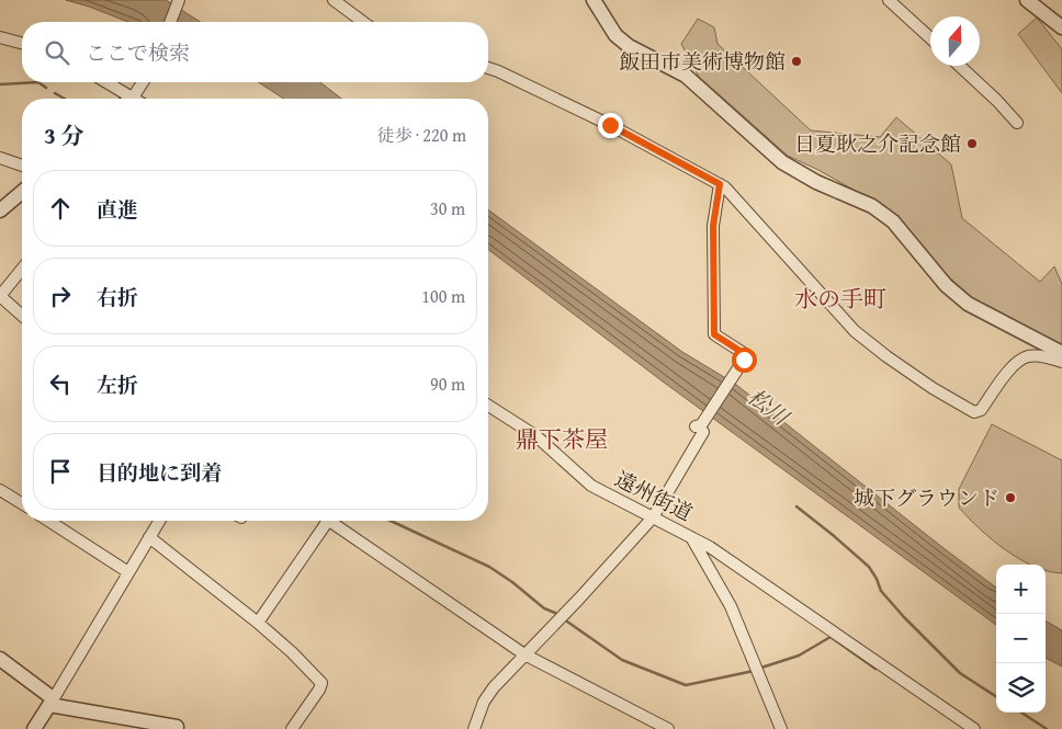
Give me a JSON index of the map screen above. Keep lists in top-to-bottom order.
{
  "streets": {
    "street": ["遠州街道"]
  },
  "districts": ["水の手町", "鼎下茶屋"],
  "water": ["松川"],
  "places": ["飯田市美術博物館", "日夏耿之介記念館", "城下グラウンド"],
  "north": "top",
  "page": {
    "search": "ここで検索",
    "heading": ["3 分", "徒歩 · 220 m"],
    "list": [
      ["直進", "30 m"],
      ["右折", "100 m"],
      ["左折", "90 m"],
      "目的地に到着"
    ],
    "map_buttons": ["+", "−"]
  }
}
